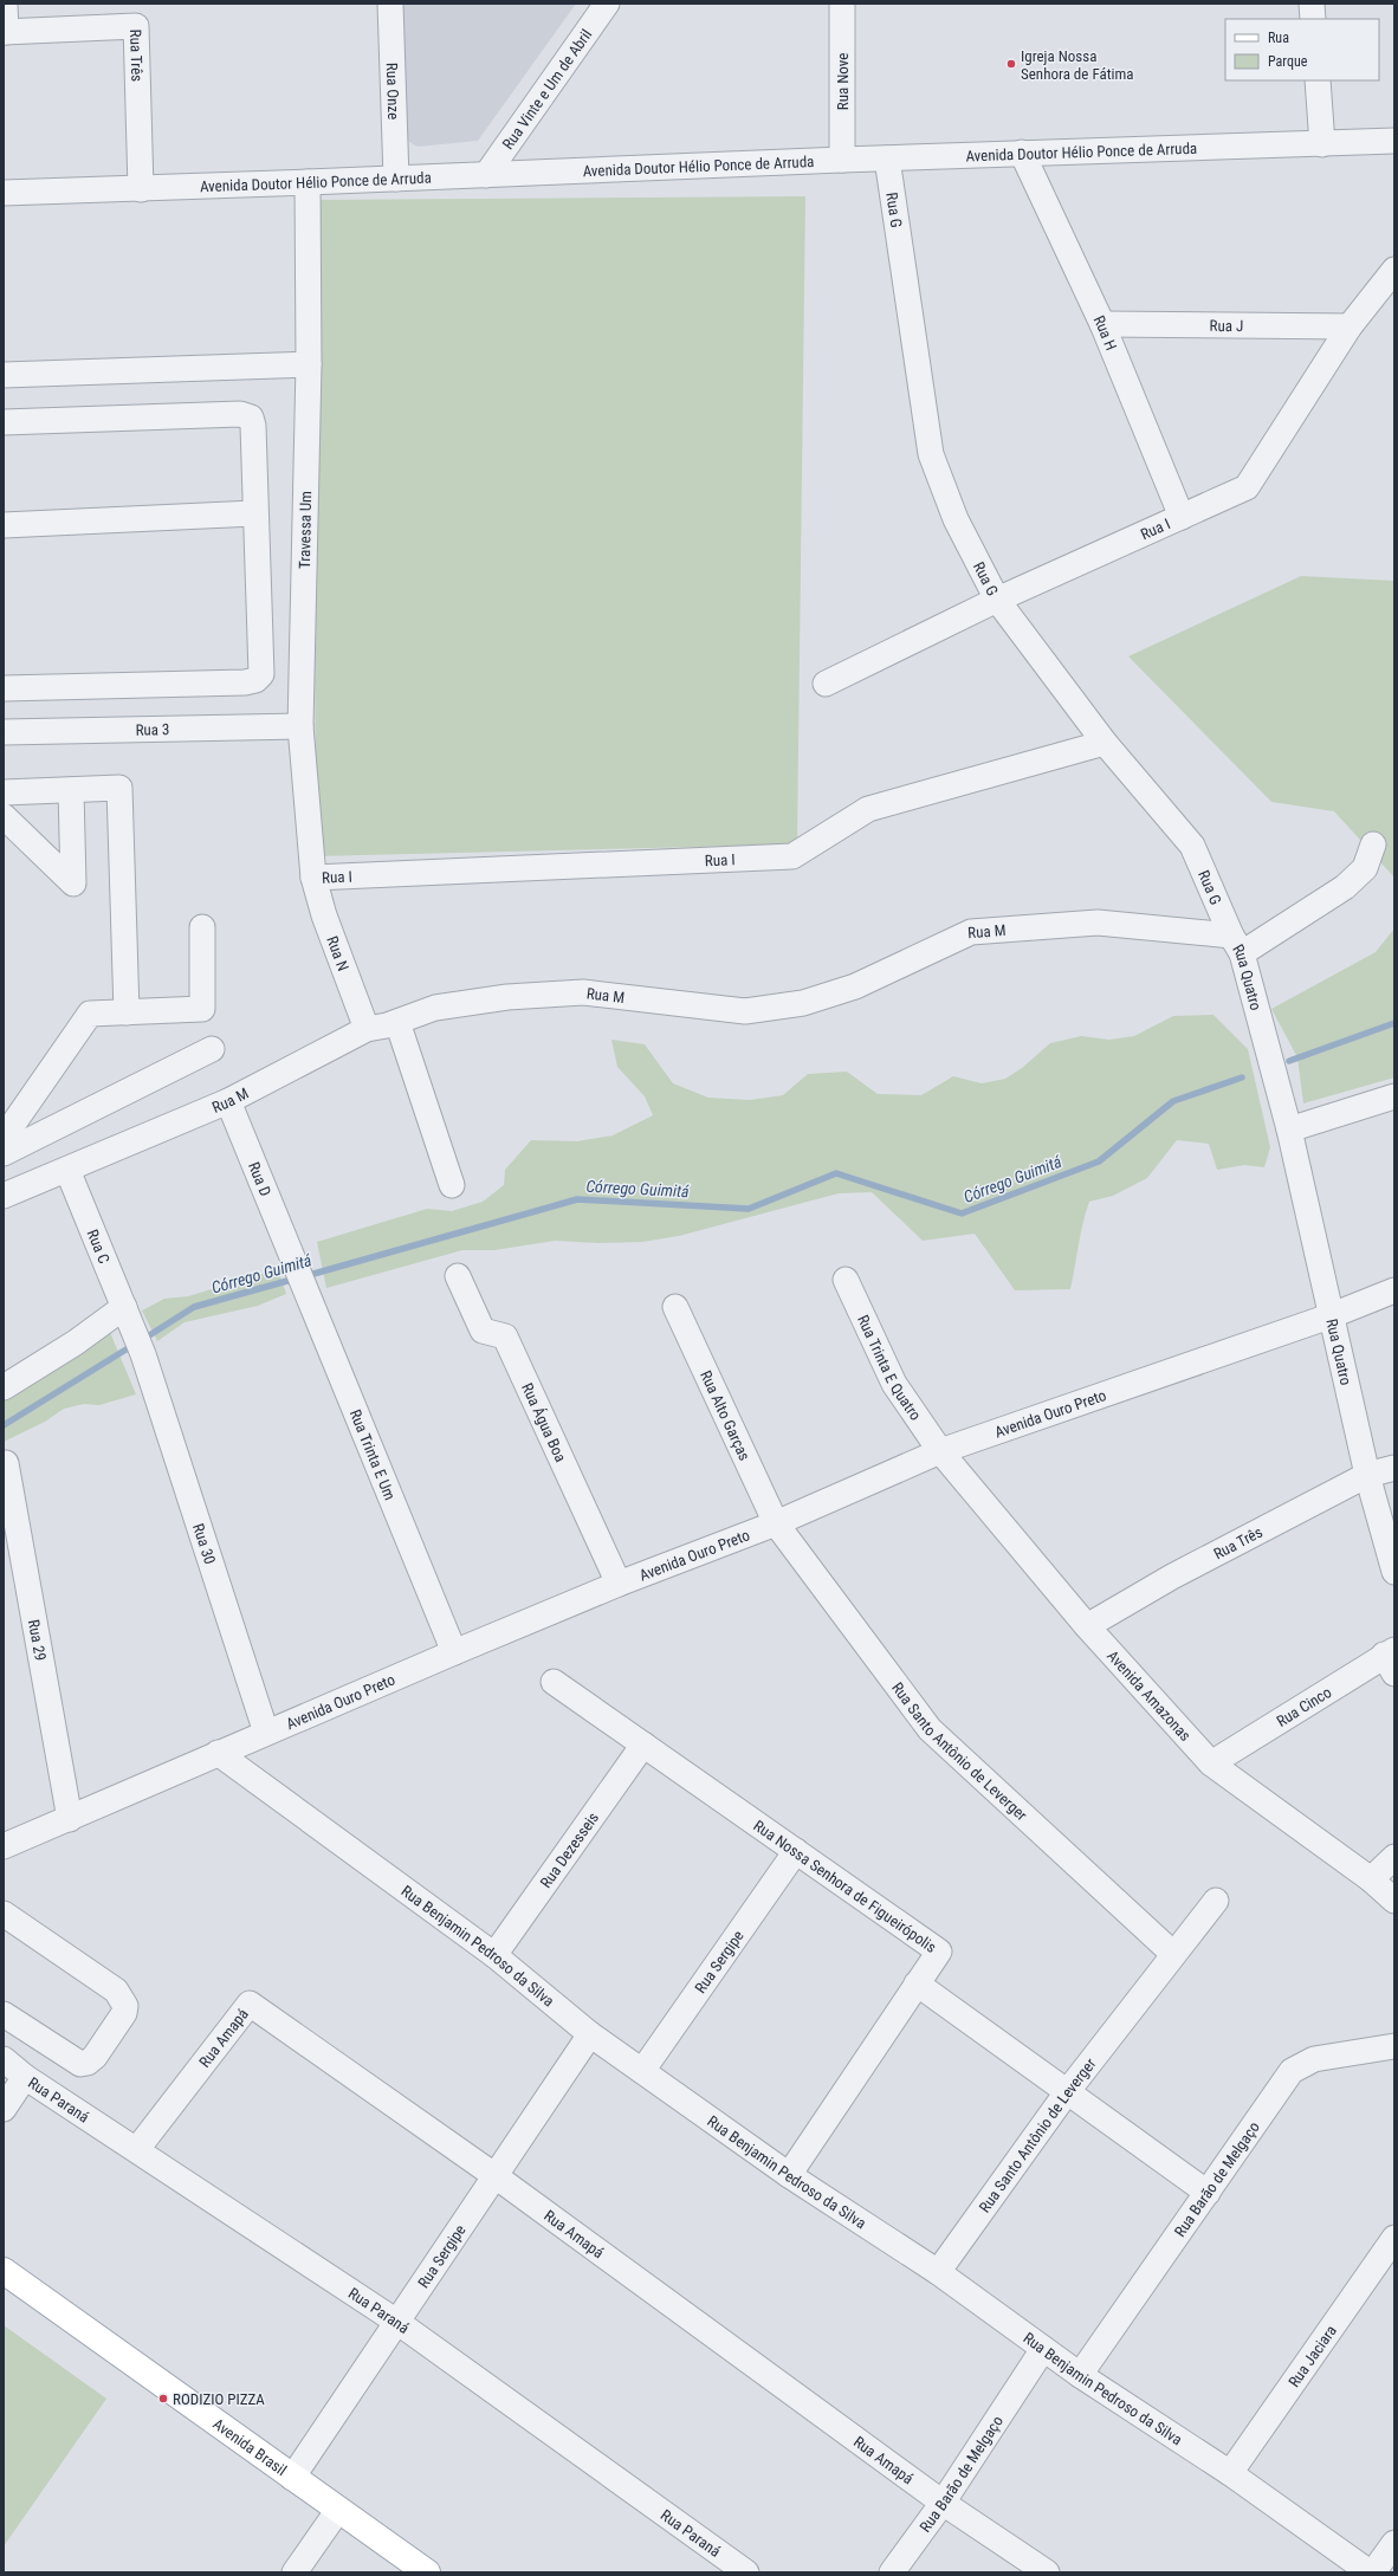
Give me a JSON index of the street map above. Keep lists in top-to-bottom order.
{
  "streets": {
    "main road": ["Avenida Brasil"],
    "street": [
      "Rua Três",
      "Rua Nove",
      "Rua Vinte e Um de Abril",
      "Rua Onze",
      "Avenida Doutor Hélio Ponce de Arruda",
      "Rua G",
      "Rua J",
      "Rua H",
      "Rua I",
      "Travessa Um",
      "Rua 3",
      "Rua M",
      "Rua N",
      "Rua Quatro",
      "Rua D",
      "Rua C",
      "Rua Trinta E Quatro",
      "Avenida Ouro Preto",
      "Rua Alto Garças",
      "Rua Água Boa",
      "Rua Trinta E Um",
      "Rua 30",
      "Rua 29",
      "Avenida Amazonas",
      "Rua Cinco",
      "Rua Santo Antônio de Leverger",
      "Rua Dezesseis",
      "Rua Nossa Senhora de Figueirópolis",
      "Rua Benjamin Pedroso da Silva",
      "Rua Sergipe",
      "Rua Amapá",
      "Rua Paraná",
      "Rua Barão de Melgaço",
      "Rua Jaciara"
    ]
  },
  "crossings": [
    ["Rua Três", "Avenida Doutor Hélio Ponce de Arruda"],
    ["Rua Três", "Rua Quatro"],
    ["Rua Três", "Avenida Amazonas"],
    ["Rua Nove", "Avenida Doutor Hélio Ponce de Arruda"],
    ["Rua Vinte e Um de Abril", "Avenida Doutor Hélio Ponce de Arruda"],
    ["Rua Onze", "Avenida Doutor Hélio Ponce de Arruda"],
    ["Avenida Doutor Hélio Ponce de Arruda", "Rua G"],
    ["Avenida Doutor Hélio Ponce de Arruda", "Rua H"],
    ["Avenida Doutor Hélio Ponce de Arruda", "Travessa Um"],
    ["Rua G", "Rua I"],
    ["Rua G", "Rua M"],
    ["Rua G", "Rua Quatro"],
    ["Rua J", "Rua H"],
    ["Rua J", "Rua I"],
    ["Rua H", "Rua I"],
    ["Rua I", "Travessa Um"],
    ["Rua I", "Rua N"],
    ["Travessa Um", "Rua 3"],
    ["Travessa Um", "Rua N"],
    ["Rua M", "Rua N"],
    ["Rua M", "Rua Quatro"],
    ["Rua M", "Rua D"],
    ["Rua M", "Rua C"],
    ["Rua Quatro", "Avenida Ouro Preto"],
    ["Rua D", "Rua Trinta E Um"],
    ["Rua C", "Rua 30"],
    ["Rua Trinta E Quatro", "Avenida Ouro Preto"],
    ["Rua Trinta E Quatro", "Avenida Amazonas"],
    ["Avenida Ouro Preto", "Rua Alto Garças"],
    ["Avenida Ouro Preto", "Rua Água Boa"],
    ["Avenida Ouro Preto", "Rua Trinta E Um"],
    ["Avenida Ouro Preto", "Rua 30"],
    ["Avenida Ouro Preto", "Rua 29"],
    ["Avenida Ouro Preto", "Avenida Amazonas"],
    ["Avenida Ouro Preto", "Rua Santo Antônio de Leverger"],
    ["Avenida Ouro Preto", "Rua Benjamin Pedroso da Silva"],
    ["Rua Alto Garças", "Rua Santo Antônio de Leverger"],
    ["Avenida Amazonas", "Rua Cinco"],
    ["Rua Santo Antônio de Leverger", "Rua Benjamin Pedroso da Silva"],
    ["Rua Dezesseis", "Rua Nossa Senhora de Figueirópolis"],
    ["Rua Dezesseis", "Rua Benjamin Pedroso da Silva"],
    ["Rua Nossa Senhora de Figueirópolis", "Rua Benjamin Pedroso da Silva"],
    ["Rua Nossa Senhora de Figueirópolis", "Rua Sergipe"],
    ["Rua Benjamin Pedroso da Silva", "Rua Sergipe"],
    ["Rua Benjamin Pedroso da Silva", "Rua Barão de Melgaço"],
    ["Rua Benjamin Pedroso da Silva", "Rua Jaciara"],
    ["Rua Sergipe", "Rua Amapá"],
    ["Rua Sergipe", "Rua Paraná"],
    ["Rua Sergipe", "Avenida Brasil"],
    ["Rua Amapá", "Rua Paraná"],
    ["Rua Amapá", "Rua Barão de Melgaço"]
  ],
  "water": ["Córrego Guimitá"],
  "places": ["Igreja Nossa Senhora de Fátima", "RODIZIO PIZZA"],
  "legend": ["Rua", "Parque"]
}
